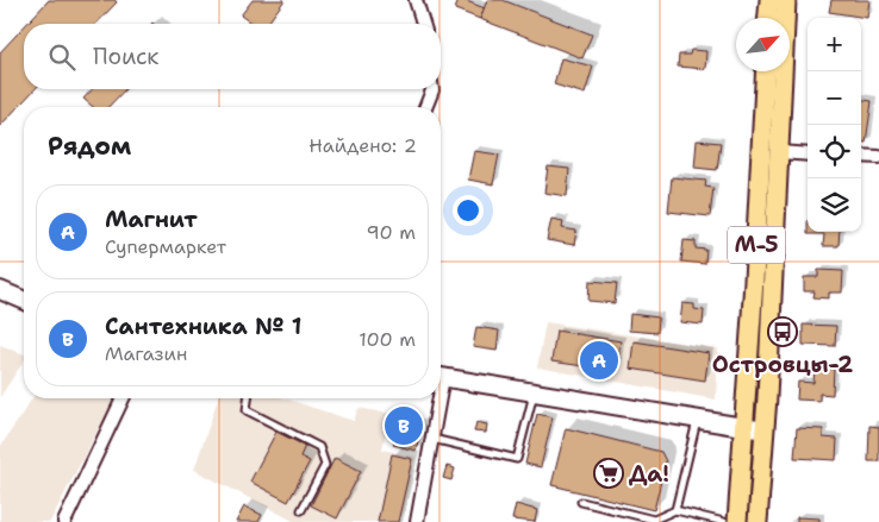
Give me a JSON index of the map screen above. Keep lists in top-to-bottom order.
{
  "streets": {
    "main road": ["М-5"]
  },
  "places": {
    "bus stop": ["Островцы-2"],
    "supermarket": ["Да!"]
  },
  "north": "top right",
  "page": {
    "map_buttons": ["+", "−"],
    "search": "Поиск",
    "heading": ["Рядом", "Найдено: 2"],
    "list": [
      {
        "mark": "A",
        "name": "Магнит",
        "note": "Супермаркет",
        "value": "90 m"
      },
      {
        "mark": "B",
        "name": "Сантехника № 1",
        "note": "Магазин",
        "value": "100 m"
      }
    ],
    "pins": ["A", "B"]
  }
}
